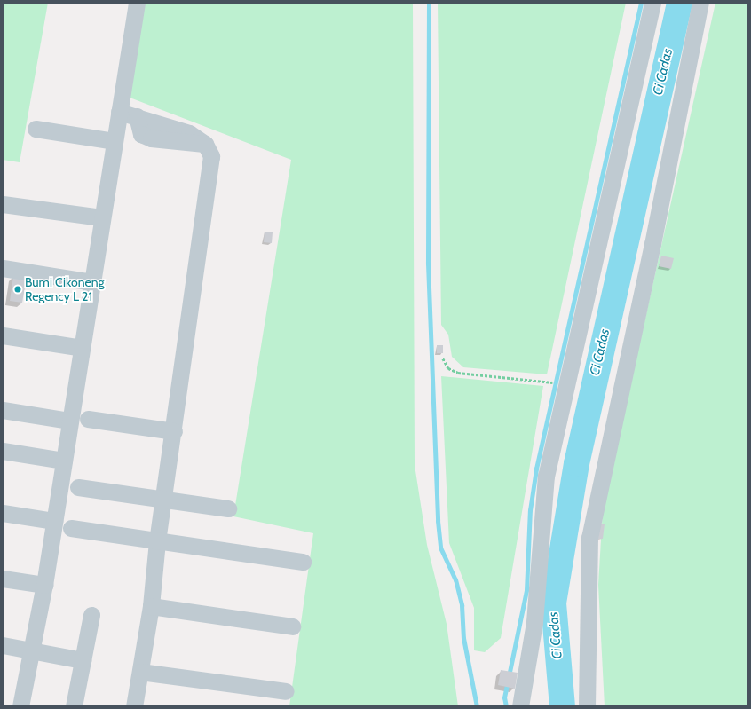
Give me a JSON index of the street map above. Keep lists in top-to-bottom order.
{
  "water": ["Ci Cadas"],
  "places": ["Bumi Cikoneng Regency L 21"]
}
